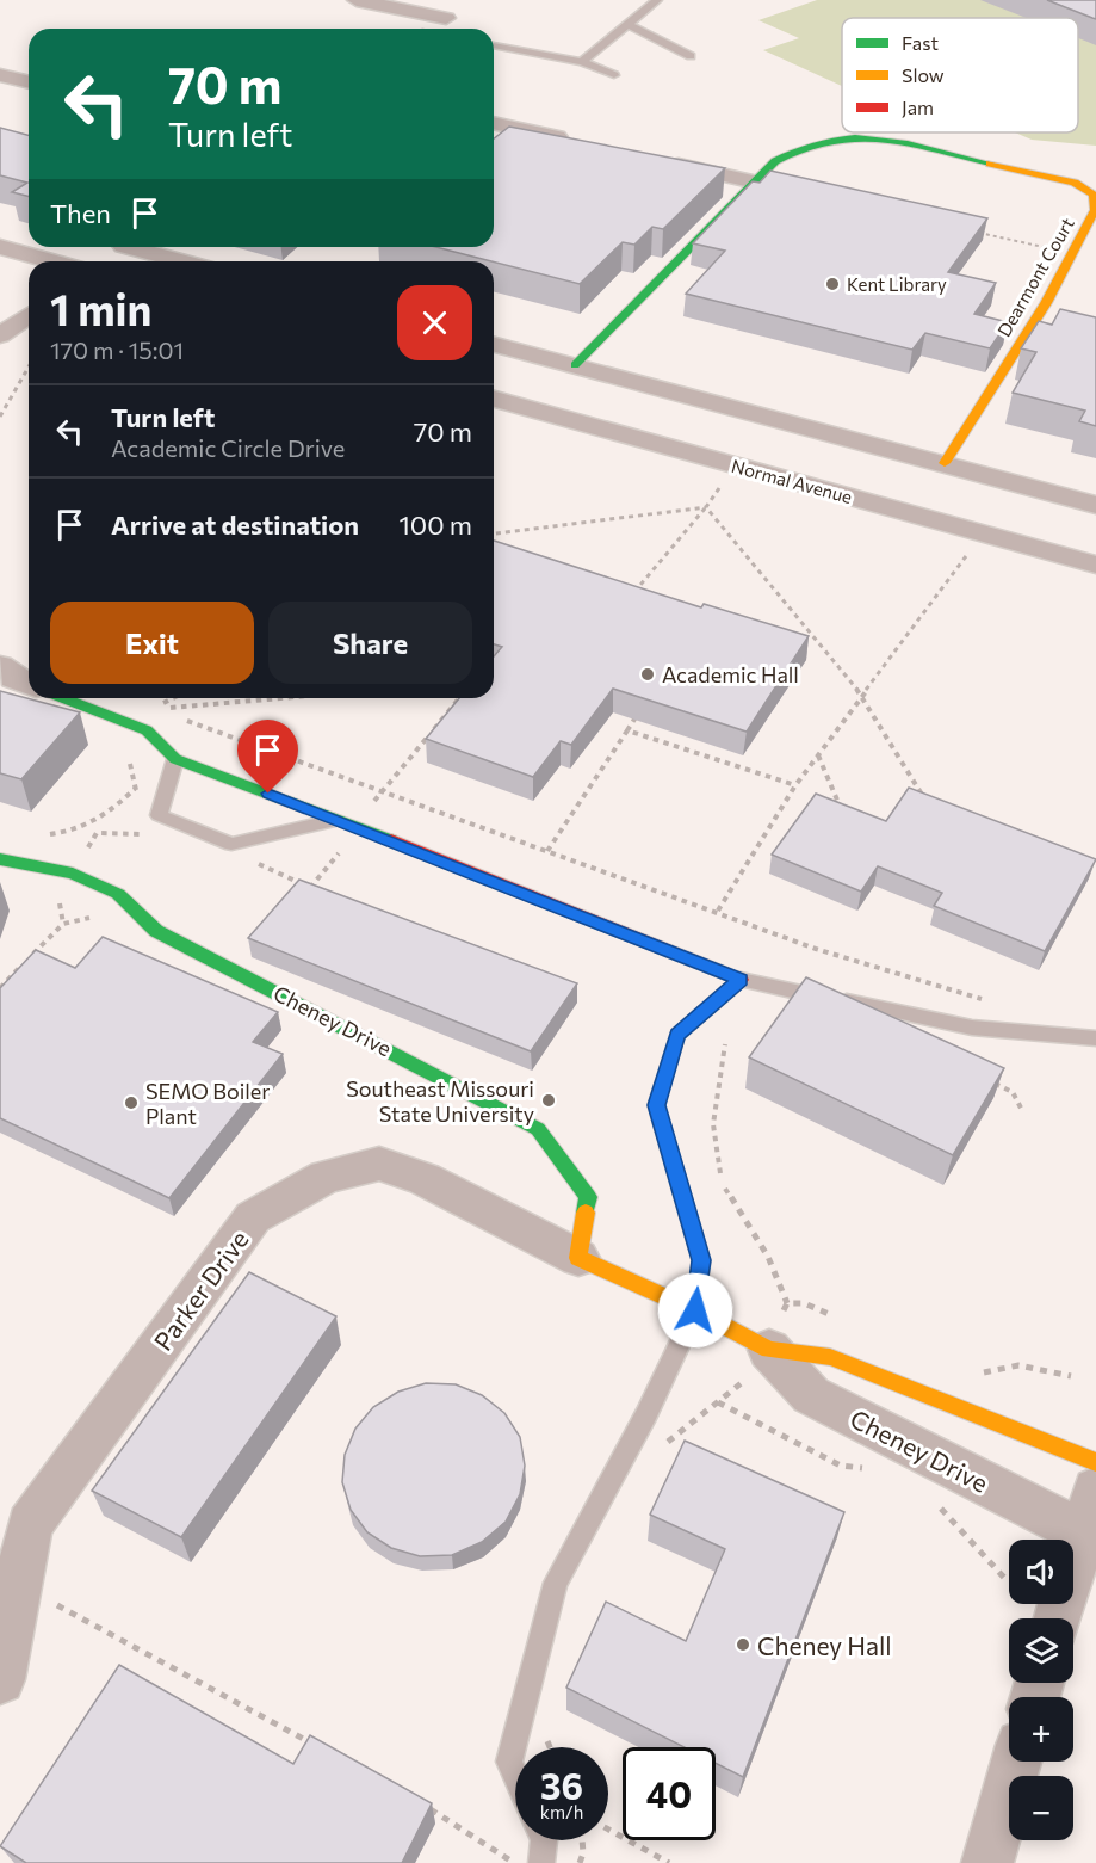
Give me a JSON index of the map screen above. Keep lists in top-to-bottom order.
{
  "streets": {
    "street": [
      "Dearmont Court",
      "Normal Avenue",
      "Cheney Drive",
      "Parker Drive"
    ]
  },
  "crossings": [
    ["Cheney Drive", "Parker Drive"]
  ],
  "places": [
    "Kent Library",
    "Academic Hall",
    "Southeast Missouri State University",
    "SEMO Boiler Plant",
    "Cheney Hall"
  ],
  "legend": ["Fast", "Slow", "Jam"],
  "page": {
    "turn": ["70 m", "Turn left"],
    "then": "Then",
    "heading": ["1 min", "170 m · 15:01"],
    "list": [
      {
        "name": "Turn left",
        "note": "Academic Circle Drive",
        "value": "70 m"
      },
      {
        "name": "Arrive at destination",
        "value": "100 m"
      }
    ],
    "buttons": ["Exit", "Share"],
    "map_buttons": ["+", "−"],
    "speed": "36 km/h",
    "limit": "40"
  }
}
